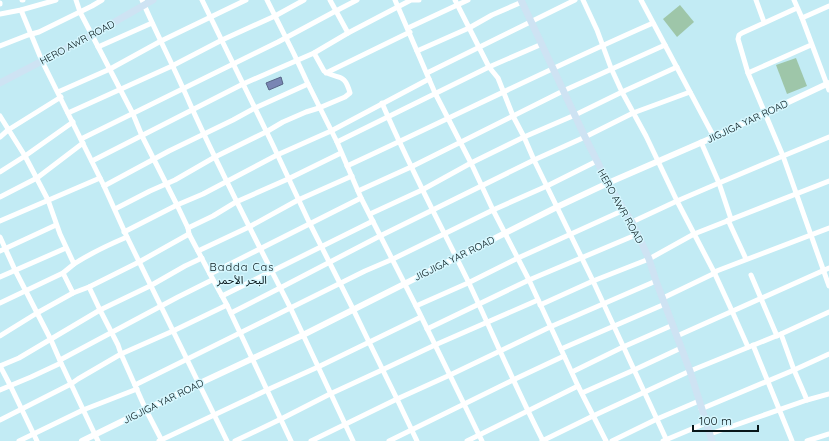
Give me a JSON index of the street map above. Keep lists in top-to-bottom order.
{
  "streets": {
    "main road": ["HERO AWR ROAD"],
    "street": ["JIGJIGA YAR ROAD"]
  },
  "crossings": [
    ["HERO AWR ROAD", "JIGJIGA YAR ROAD"]
  ],
  "districts": ["Badda Cas البحر الأحمر"],
  "scale_bar": "100 m"
}
